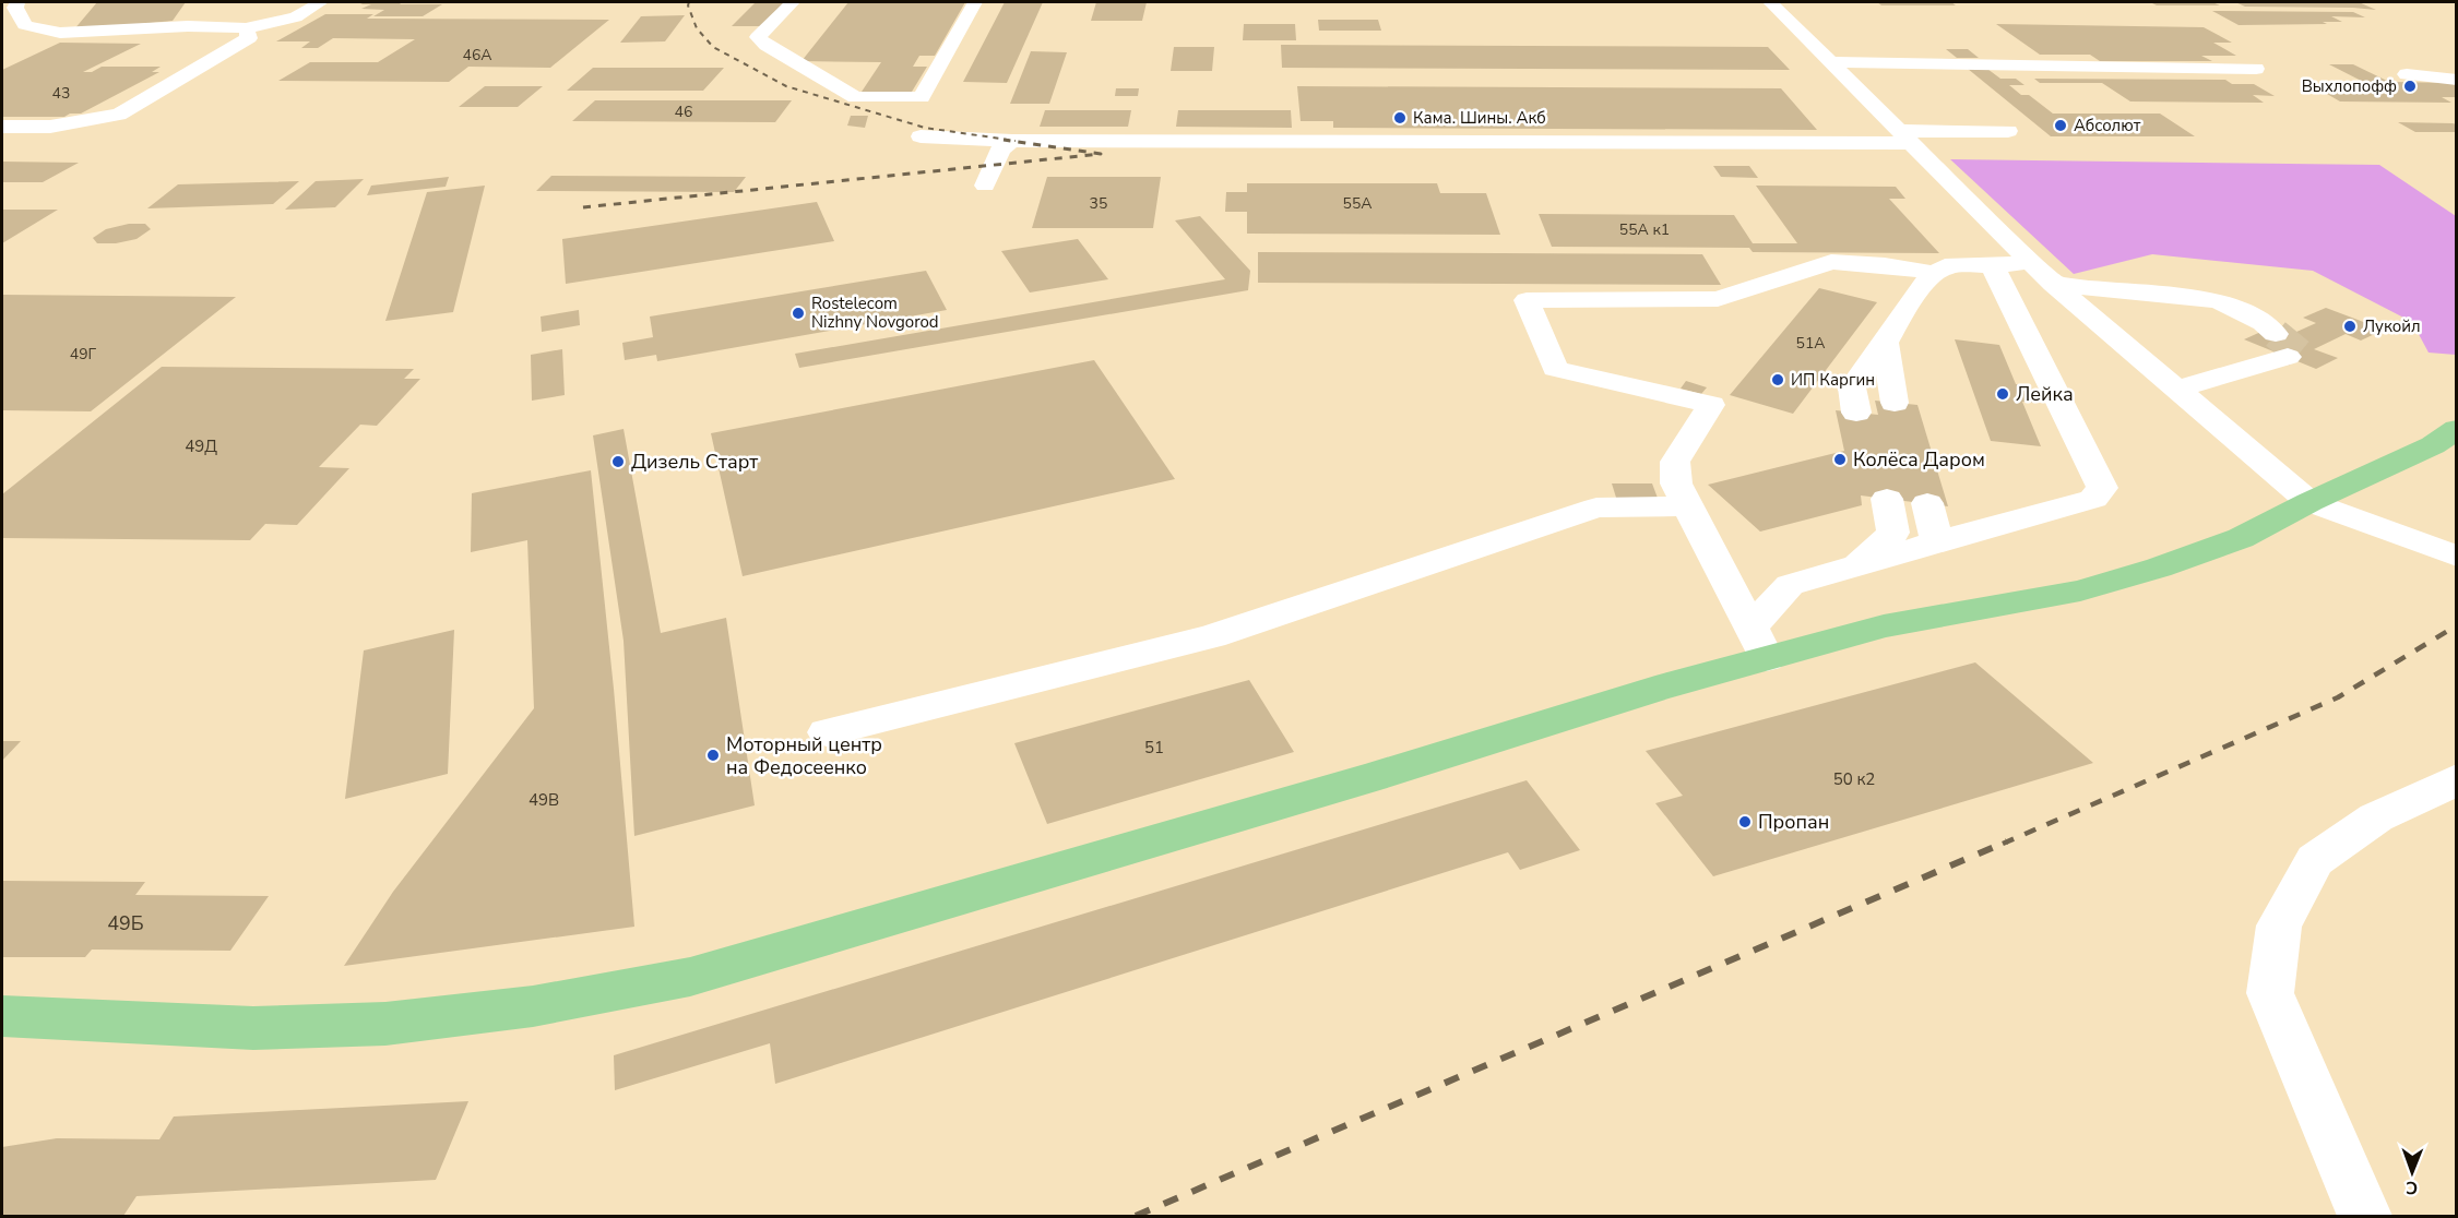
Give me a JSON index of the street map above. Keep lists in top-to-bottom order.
{
  "places": [
    "Выхлопофф",
    "Кама. Шины. Акб",
    "Абсолют",
    "Rostelecom Nizhny Novgorod",
    "Лукойл",
    "ИП Каргин",
    "Лейка",
    "Колёса Даром",
    "Дизель Старт",
    "Моторный центр на Федосеенко",
    "Пропан"
  ],
  "house_numbers": [
    "46А",
    "43",
    "46",
    "35",
    "55А",
    "55А к1",
    "51А",
    "49Г",
    "49Д",
    "51",
    "50 к2",
    "49В",
    "49Б"
  ],
  "north": "bottom"
}
